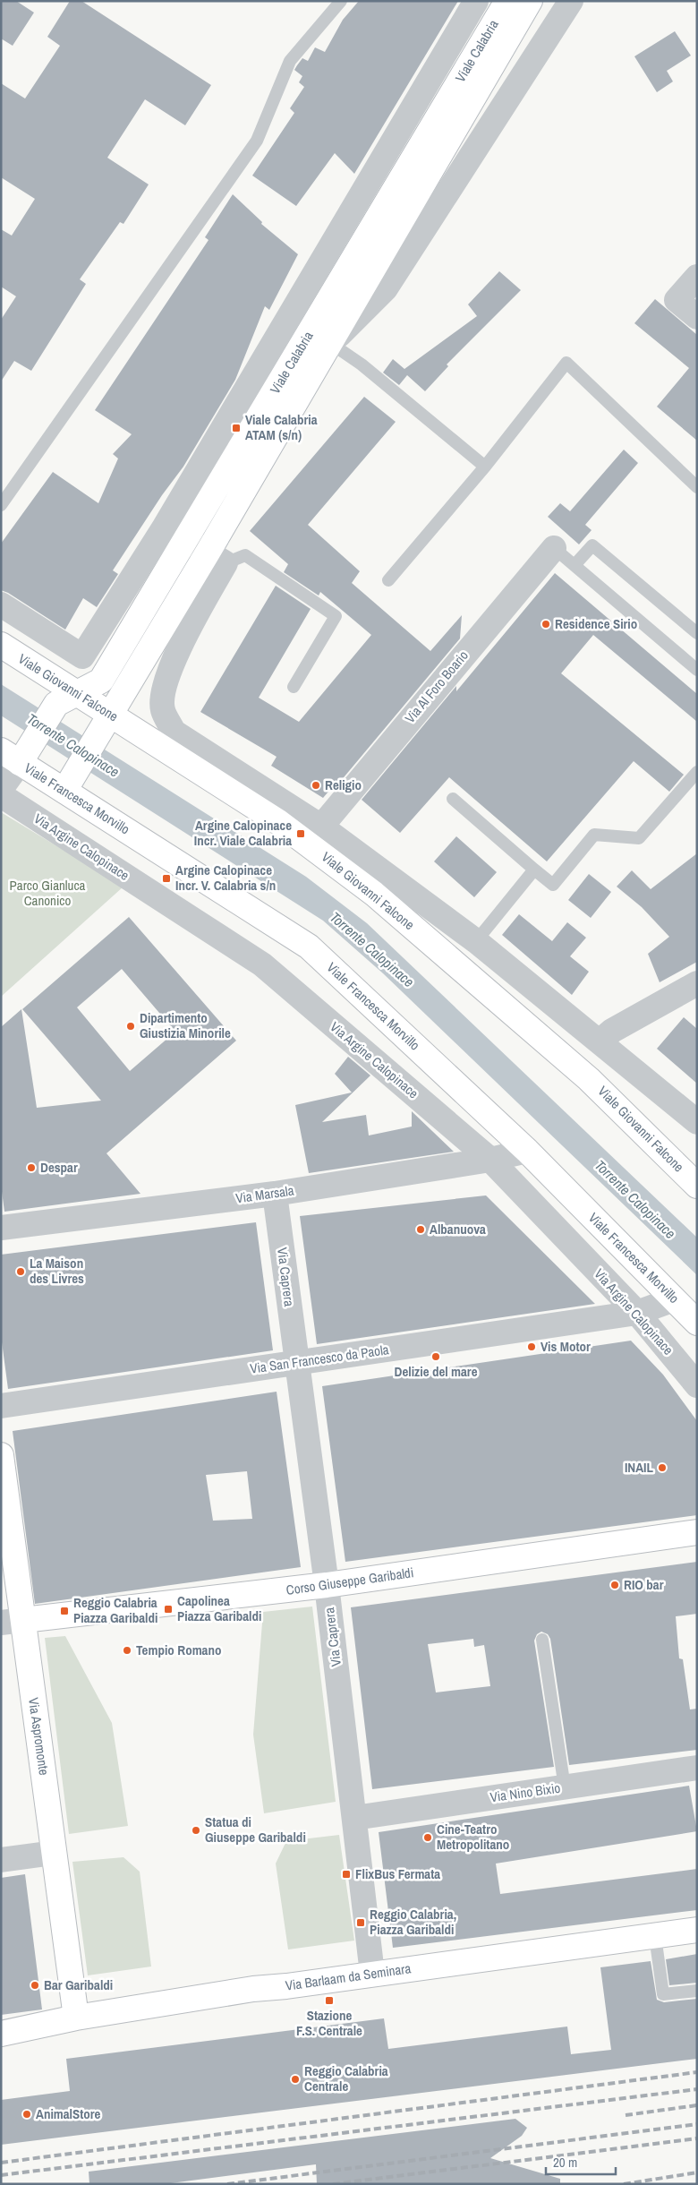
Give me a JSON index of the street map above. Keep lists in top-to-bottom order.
{
  "streets": {
    "main road": [
      "Viale Calabria",
      "Viale Giovanni Falcone",
      "Viale Francesca Morvillo",
      "Corso Giuseppe Garibaldi",
      "Via Aspromonte",
      "Via Barlaam da Seminara"
    ],
    "street": [
      "Via Al Foro Boario",
      "Via Argine Calopinace",
      "Via Marsala",
      "Via Caprera",
      "Via San Francesco da Paola",
      "Via Nino Bixio"
    ]
  },
  "crossings": [
    ["Viale Calabria", "Viale Giovanni Falcone"],
    ["Viale Calabria", "Viale Francesca Morvillo"],
    ["Viale Francesca Morvillo", "Via Marsala"],
    ["Viale Francesca Morvillo", "Via San Francesco da Paola"],
    ["Via Argine Calopinace", "Via Marsala"],
    ["Via Argine Calopinace", "Via San Francesco da Paola"],
    ["Via Marsala", "Via Caprera"],
    ["Via Caprera", "Via San Francesco da Paola"],
    ["Via Caprera", "Corso Giuseppe Garibaldi"],
    ["Via Caprera", "Via Nino Bixio"],
    ["Via Caprera", "Via Barlaam da Seminara"],
    ["Corso Giuseppe Garibaldi", "Via Aspromonte"],
    ["Via Aspromonte", "Via Barlaam da Seminara"]
  ],
  "water": ["Torrente Calopinace"],
  "parks": ["Parco Gianluca Canonico"],
  "places": {
    "transit": [
      "Viale Calabria ATAM (s/n)",
      "Argine Calopinace Incr. Viale Calabria",
      "Argine Calopinace Incr. V. Calabria s/n",
      "Capolinea Piazza Garibaldi",
      "Reggio Calabria Piazza Garibaldi",
      "FlixBus Fermata",
      "Reggio Calabria, Piazza Garibaldi",
      "Stazione F.S. Centrale"
    ],
    "other": [
      "Residence Sirio",
      "Religio",
      "Dipartimento Giustizia Minorile",
      "Despar",
      "Albanuova",
      "La Maison des Livres",
      "Vis Motor",
      "Delizie del mare",
      "INAIL",
      "RIO bar",
      "Tempio Romano",
      "Statua di Giuseppe Garibaldi",
      "Cine-Teatro Metropolitano",
      "Bar Garibaldi",
      "Reggio Calabria Centrale",
      "AnimalStore"
    ]
  },
  "scale_bar": "20 m"
}
